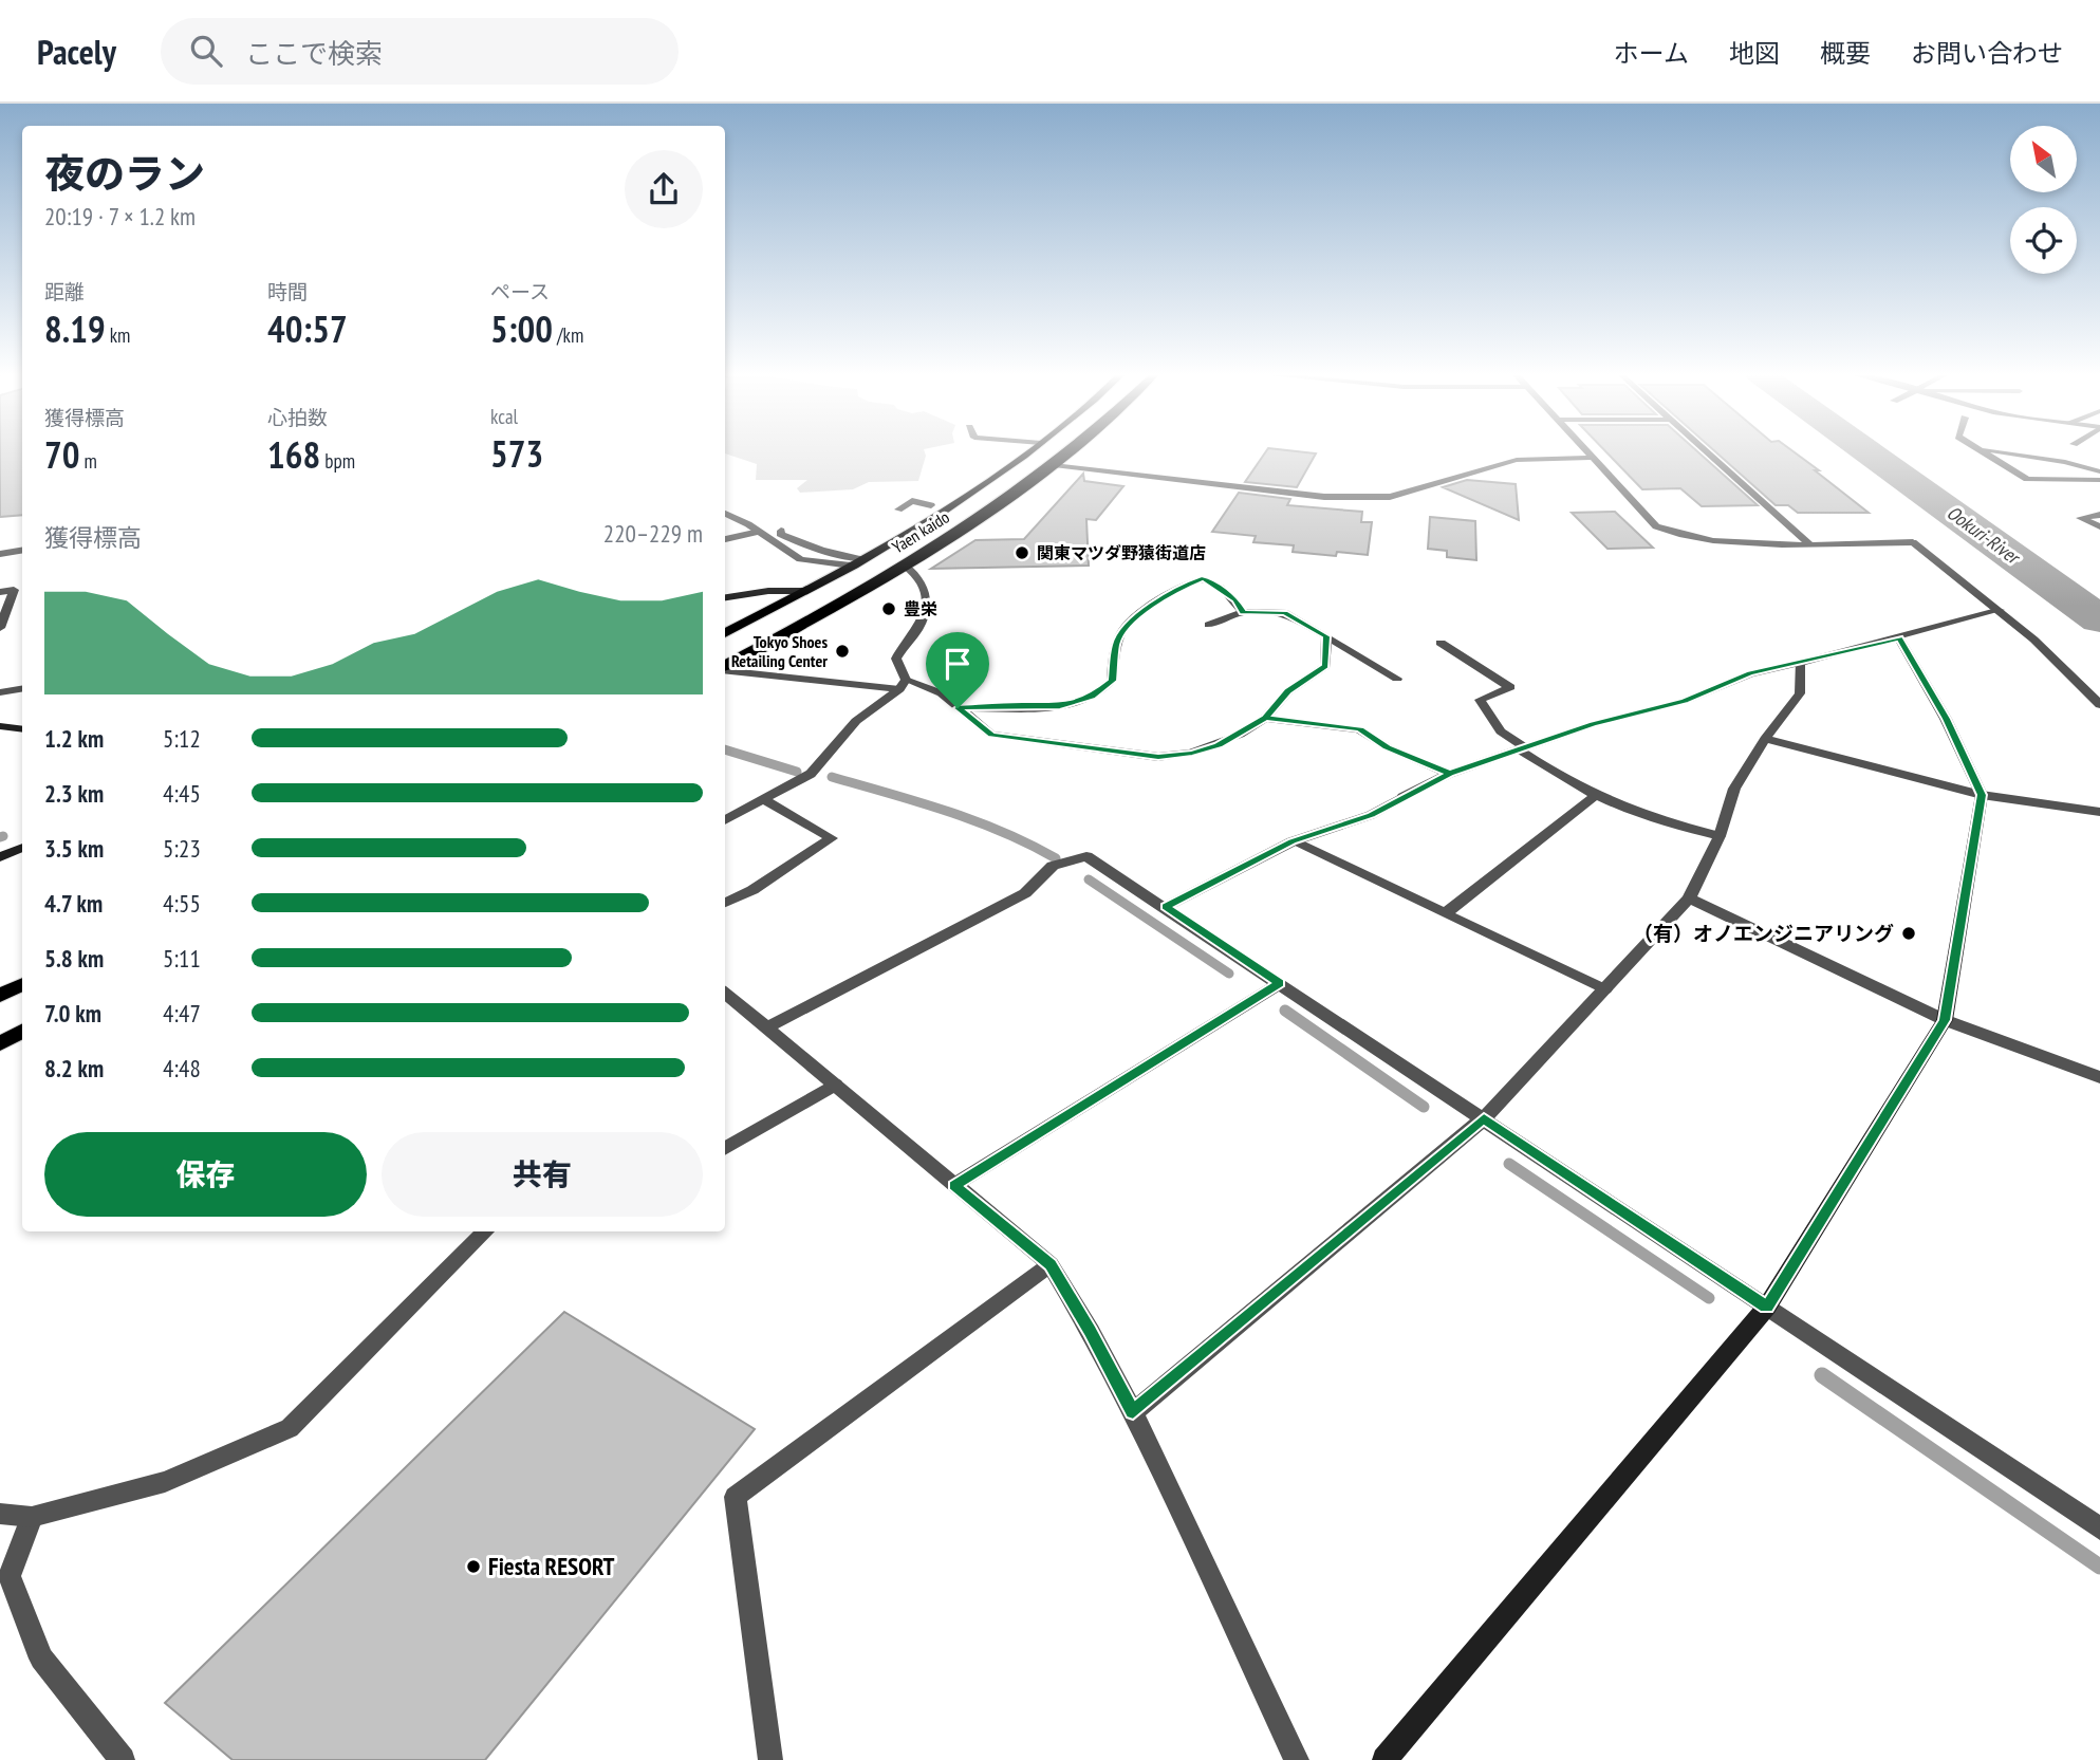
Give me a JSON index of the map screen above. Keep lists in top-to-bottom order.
{
  "streets": {
    "main road": ["Yaen kaido"]
  },
  "water": ["Ookuri-River"],
  "places": [
    "関東マツダ野猿街道店",
    "豊栄",
    "Tokyo Shoes Retailing Center",
    "（有）オノエンジニアリング",
    "Fiesta RESORT"
  ],
  "north": "top left",
  "page": {
    "header": "Pacely",
    "search": "ここで検索",
    "nav": [
      "ホーム",
      "地図",
      "概要",
      "お問い合わせ"
    ],
    "heading": ["夜のラン", "20:19 · 7 × 1.2 km"],
    "stats": [
      ["距離", "8.19 km"],
      ["時間", "40:57"],
      ["ペース", "5:00 /km"],
      ["獲得標高", "70 m"],
      ["心拍数", "168 bpm"],
      ["kcal", "573"]
    ],
    "chart": ["獲得標高", "220–229 m"],
    "list": [
      {
        "name": "1.2 km",
        "note": "5:12"
      },
      {
        "name": "2.3 km",
        "note": "4:45"
      },
      {
        "name": "3.5 km",
        "note": "5:23"
      },
      {
        "name": "4.7 km",
        "note": "4:55"
      },
      {
        "name": "5.8 km",
        "note": "5:11"
      },
      {
        "name": "7.0 km",
        "note": "4:47"
      },
      {
        "name": "8.2 km",
        "note": "4:48"
      }
    ],
    "buttons": ["保存", "共有"]
  }
}
